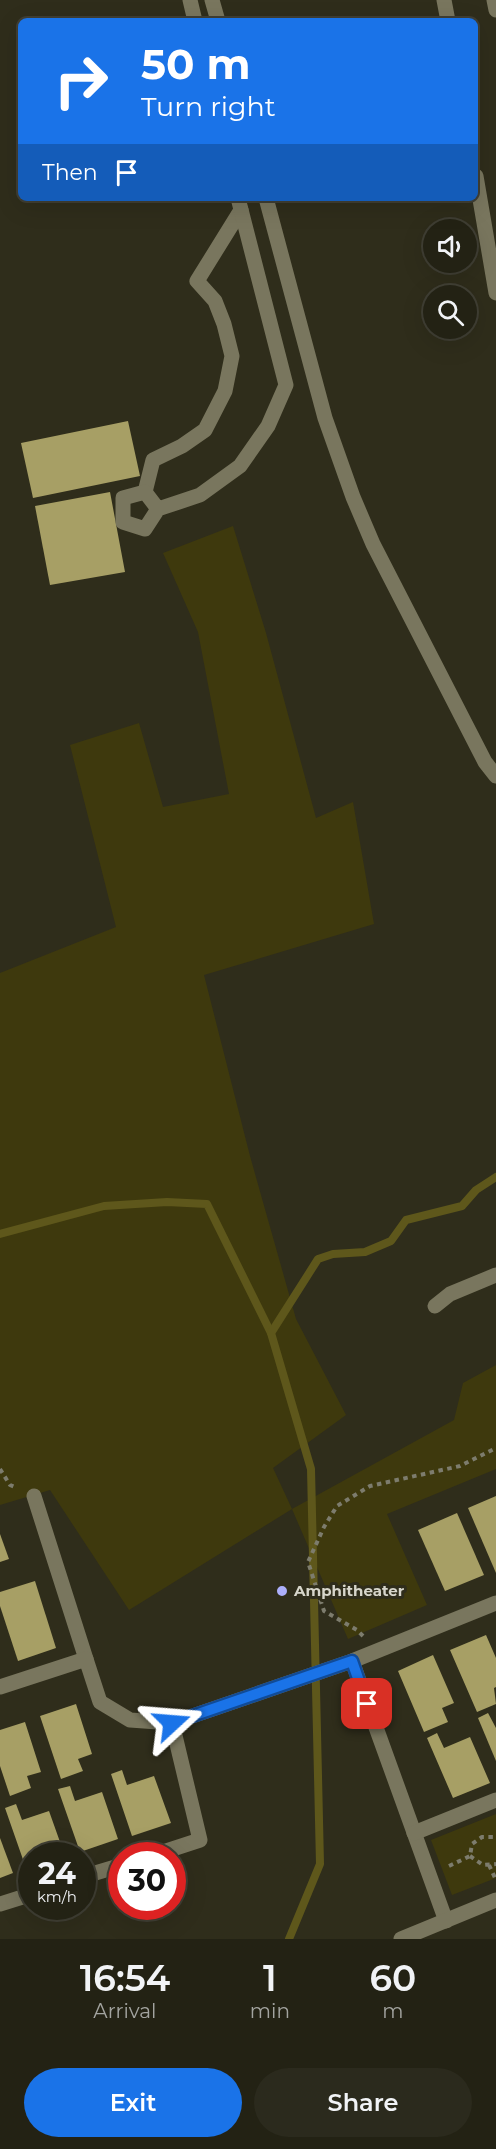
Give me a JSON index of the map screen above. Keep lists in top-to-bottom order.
{
  "places": ["Amphitheater"],
  "page": {
    "turn": ["50 m", "Turn right"],
    "then": "Then",
    "speed": "24 km/h",
    "limit": "30",
    "eta": [
      "16:54",
      "Arrival",
      "1",
      "min",
      "60",
      "m"
    ],
    "buttons": ["Exit", "Share"]
  }
}
